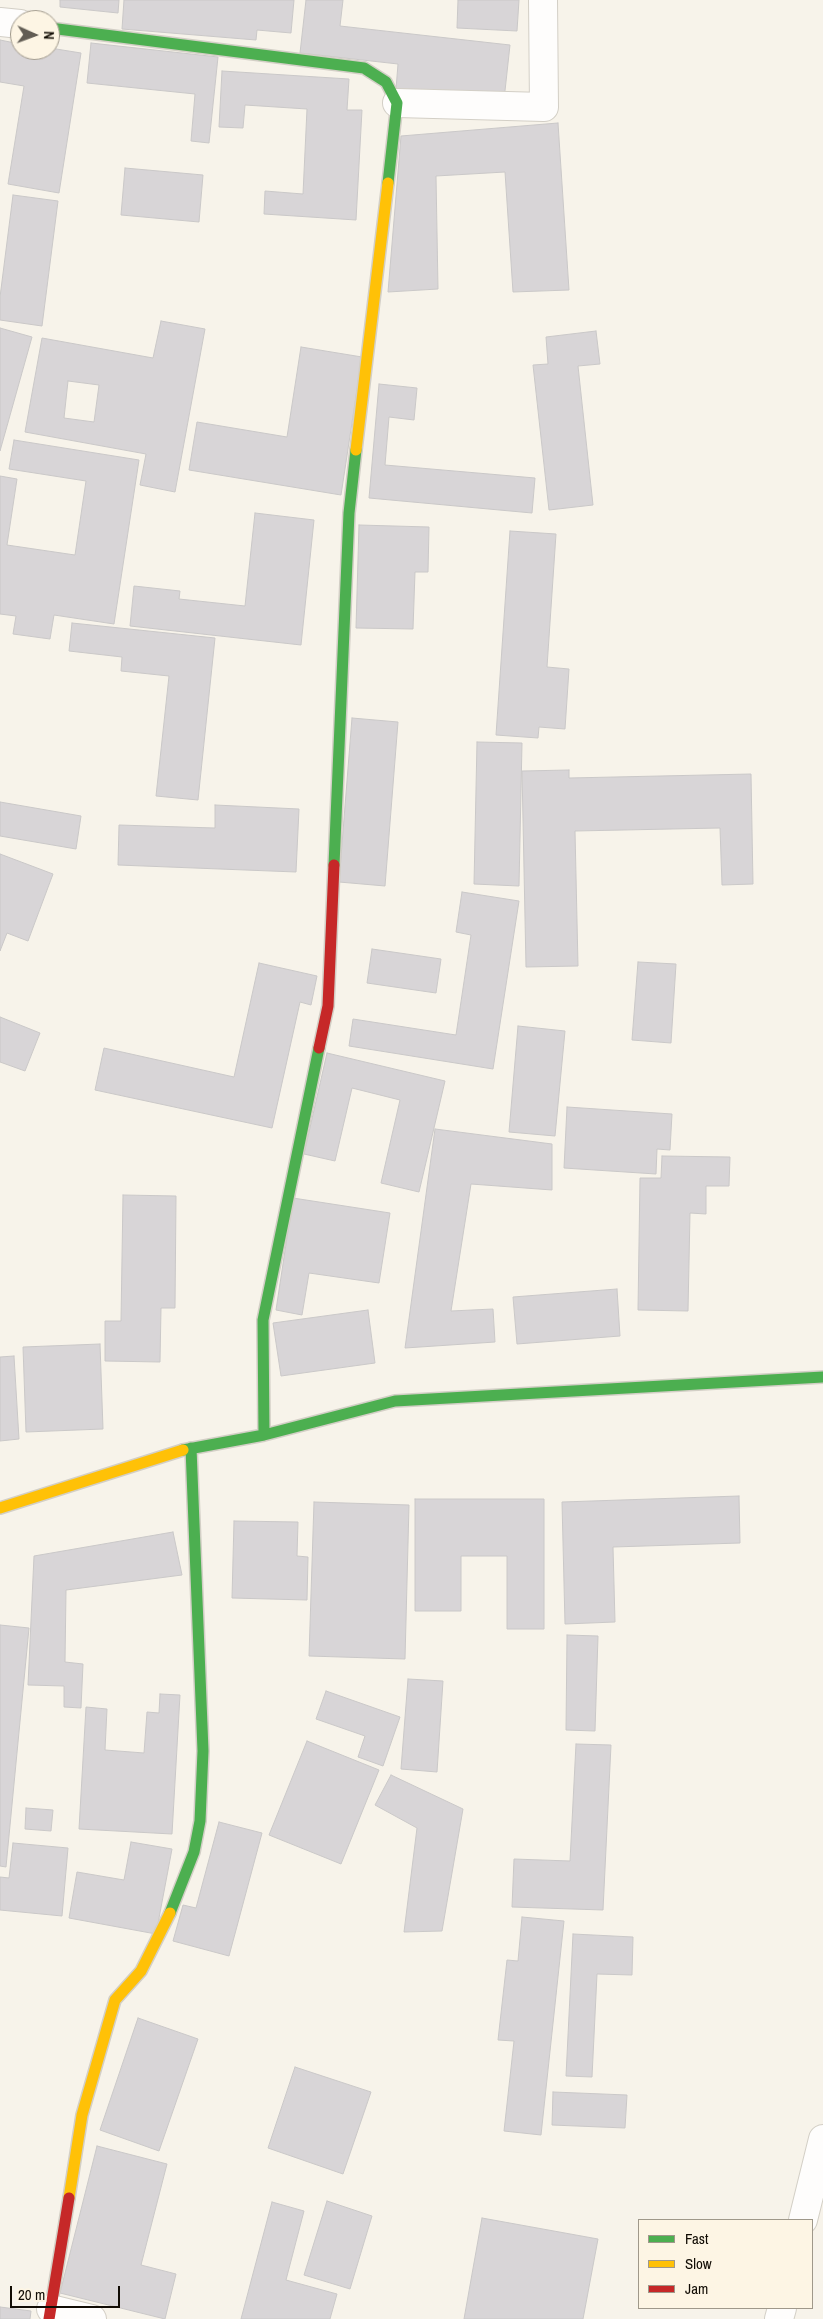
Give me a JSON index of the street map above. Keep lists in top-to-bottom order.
{
  "legend": ["Fast", "Slow", "Jam"],
  "scale_bar": "20 m",
  "north": "right"
}
